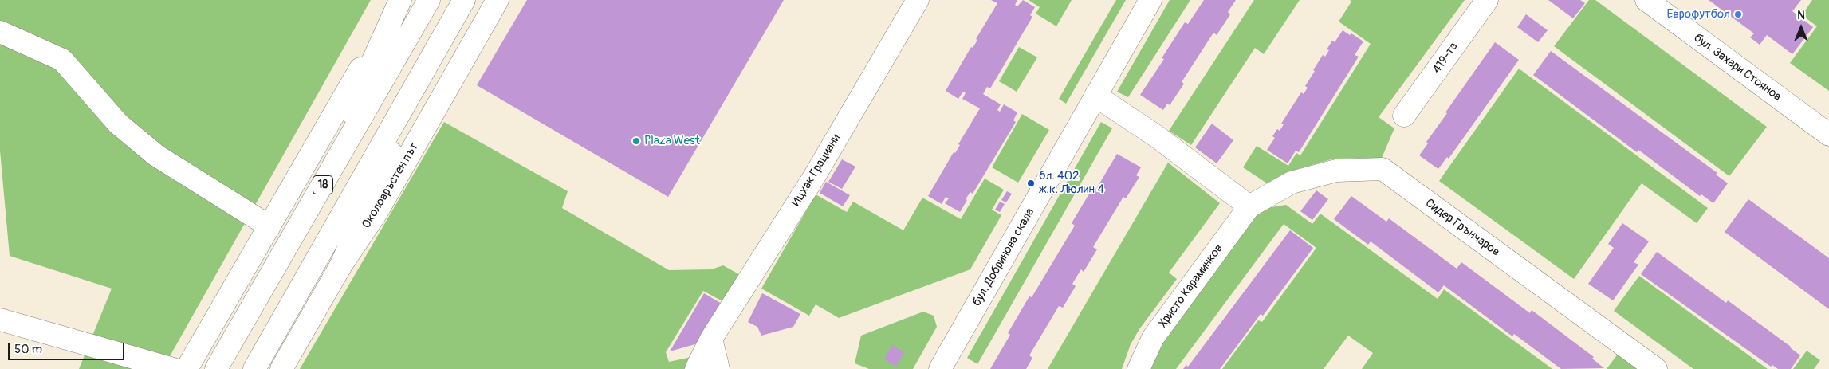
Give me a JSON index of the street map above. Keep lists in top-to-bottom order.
{
  "streets": {
    "main road": [
      "419-та",
      "бул. Захари Стоянов",
      "Ицхак Грациани",
      "18",
      "Околовръстен път",
      "Сидер Грънчаров",
      "бул. Добринова скала",
      "Христо Караминков"
    ]
  },
  "crossings": [
    ["Сидер Грънчаров", "Христо Караминков"]
  ],
  "places": ["Еврофутбол", "Plaza West", "бл. 402 ж.к. Люлин 4"],
  "scale_bar": "50 m",
  "north": "top"
}
